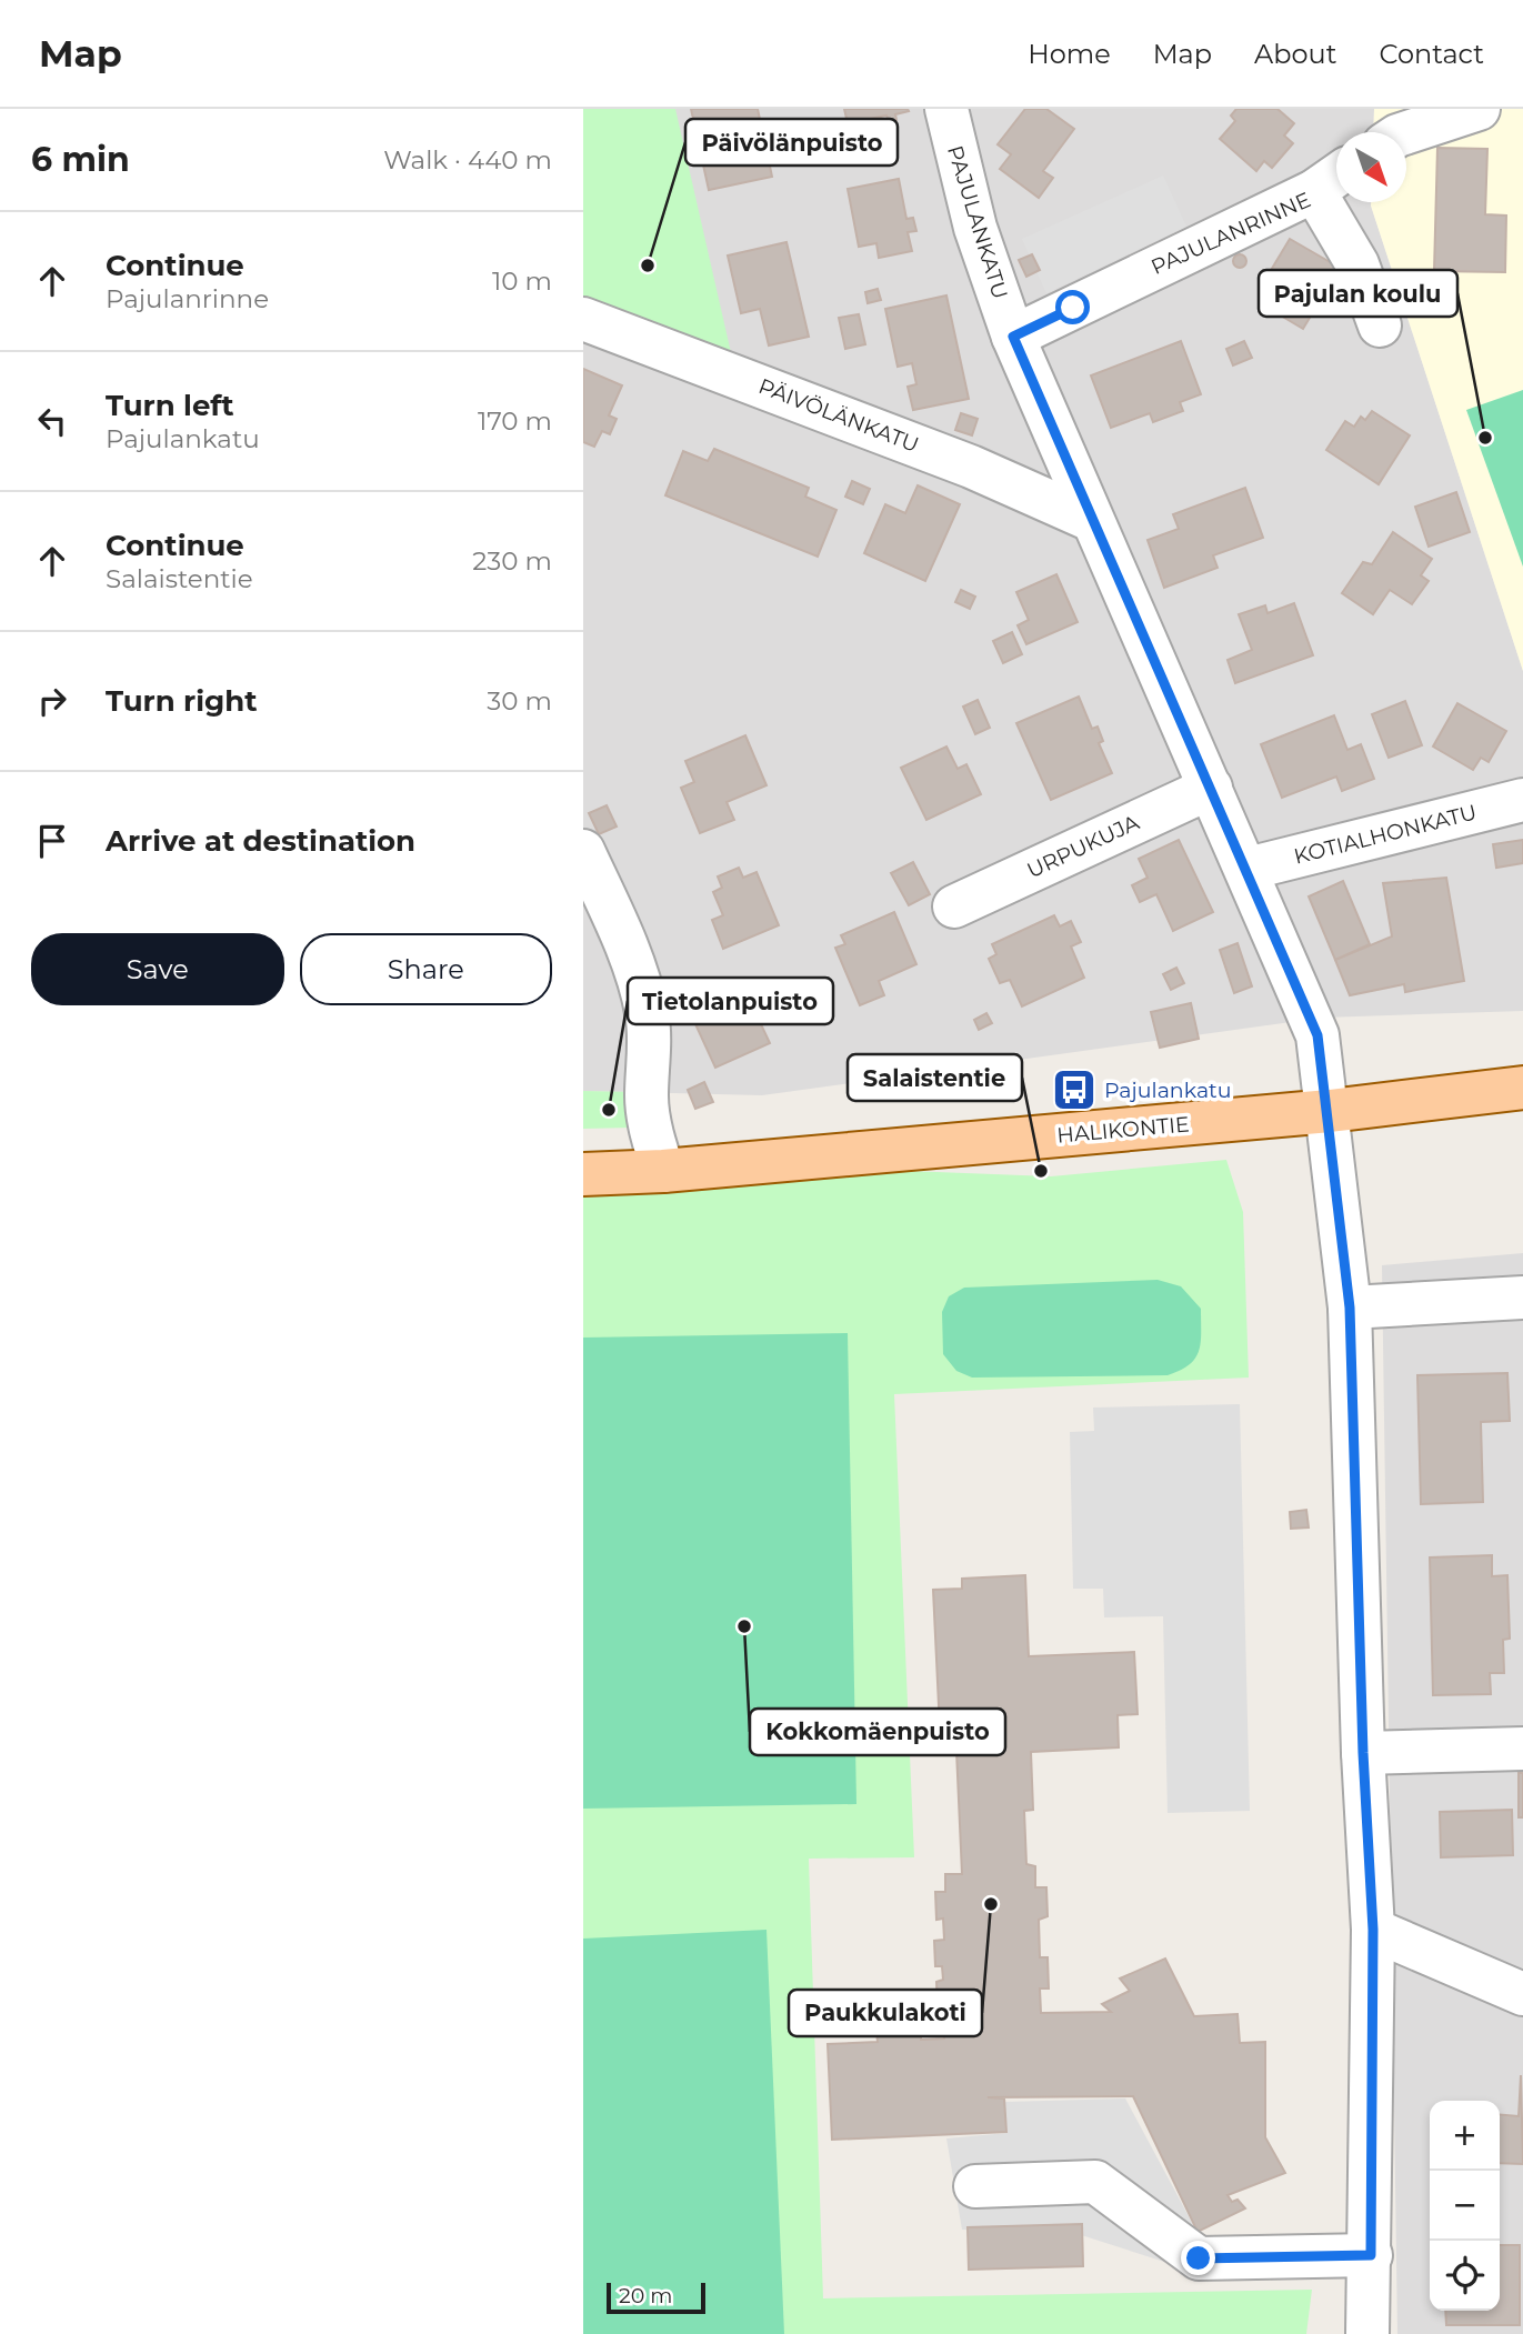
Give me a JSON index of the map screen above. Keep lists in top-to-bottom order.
{
  "streets": {
    "main road": ["HALIKONTIE"],
    "street": [
      "PAJULANKATU",
      "PAJULANRINNE",
      "PÄIVÖLÄNKATU",
      "KOTIALHONKATU",
      "URPUKUJA"
    ]
  },
  "crossings": [
    ["PAJULANKATU", "PAJULANRINNE"],
    ["PAJULANKATU", "PÄIVÖLÄNKATU"],
    ["PAJULANKATU", "KOTIALHONKATU"],
    ["PAJULANKATU", "URPUKUJA"],
    ["PAJULANKATU", "HALIKONTIE"]
  ],
  "places": {
    "other": [
      "Päivölänpuisto",
      "Pajulan koulu",
      "Tietolanpuisto",
      "Salaistentie",
      "Kokkomäenpuisto",
      "Paukkulakoti"
    ],
    "bus stop": ["Pajulankatu"]
  },
  "scale_bar": "20 m",
  "north": "bottom right",
  "page": {
    "header": "Map",
    "nav": [
      "Home",
      "Map",
      "About",
      "Contact"
    ],
    "heading": ["6 min", "Walk · 440 m"],
    "list": [
      ["Continue", "Pajulanrinne", "10 m"],
      ["Turn left", "Pajulankatu", "170 m"],
      ["Continue", "Salaistentie", "230 m"],
      ["Turn right", "30 m"],
      "Arrive at destination"
    ],
    "buttons": ["Save", "Share"],
    "map_buttons": ["+", "−"],
    "scale": "20 m"
  }
}
